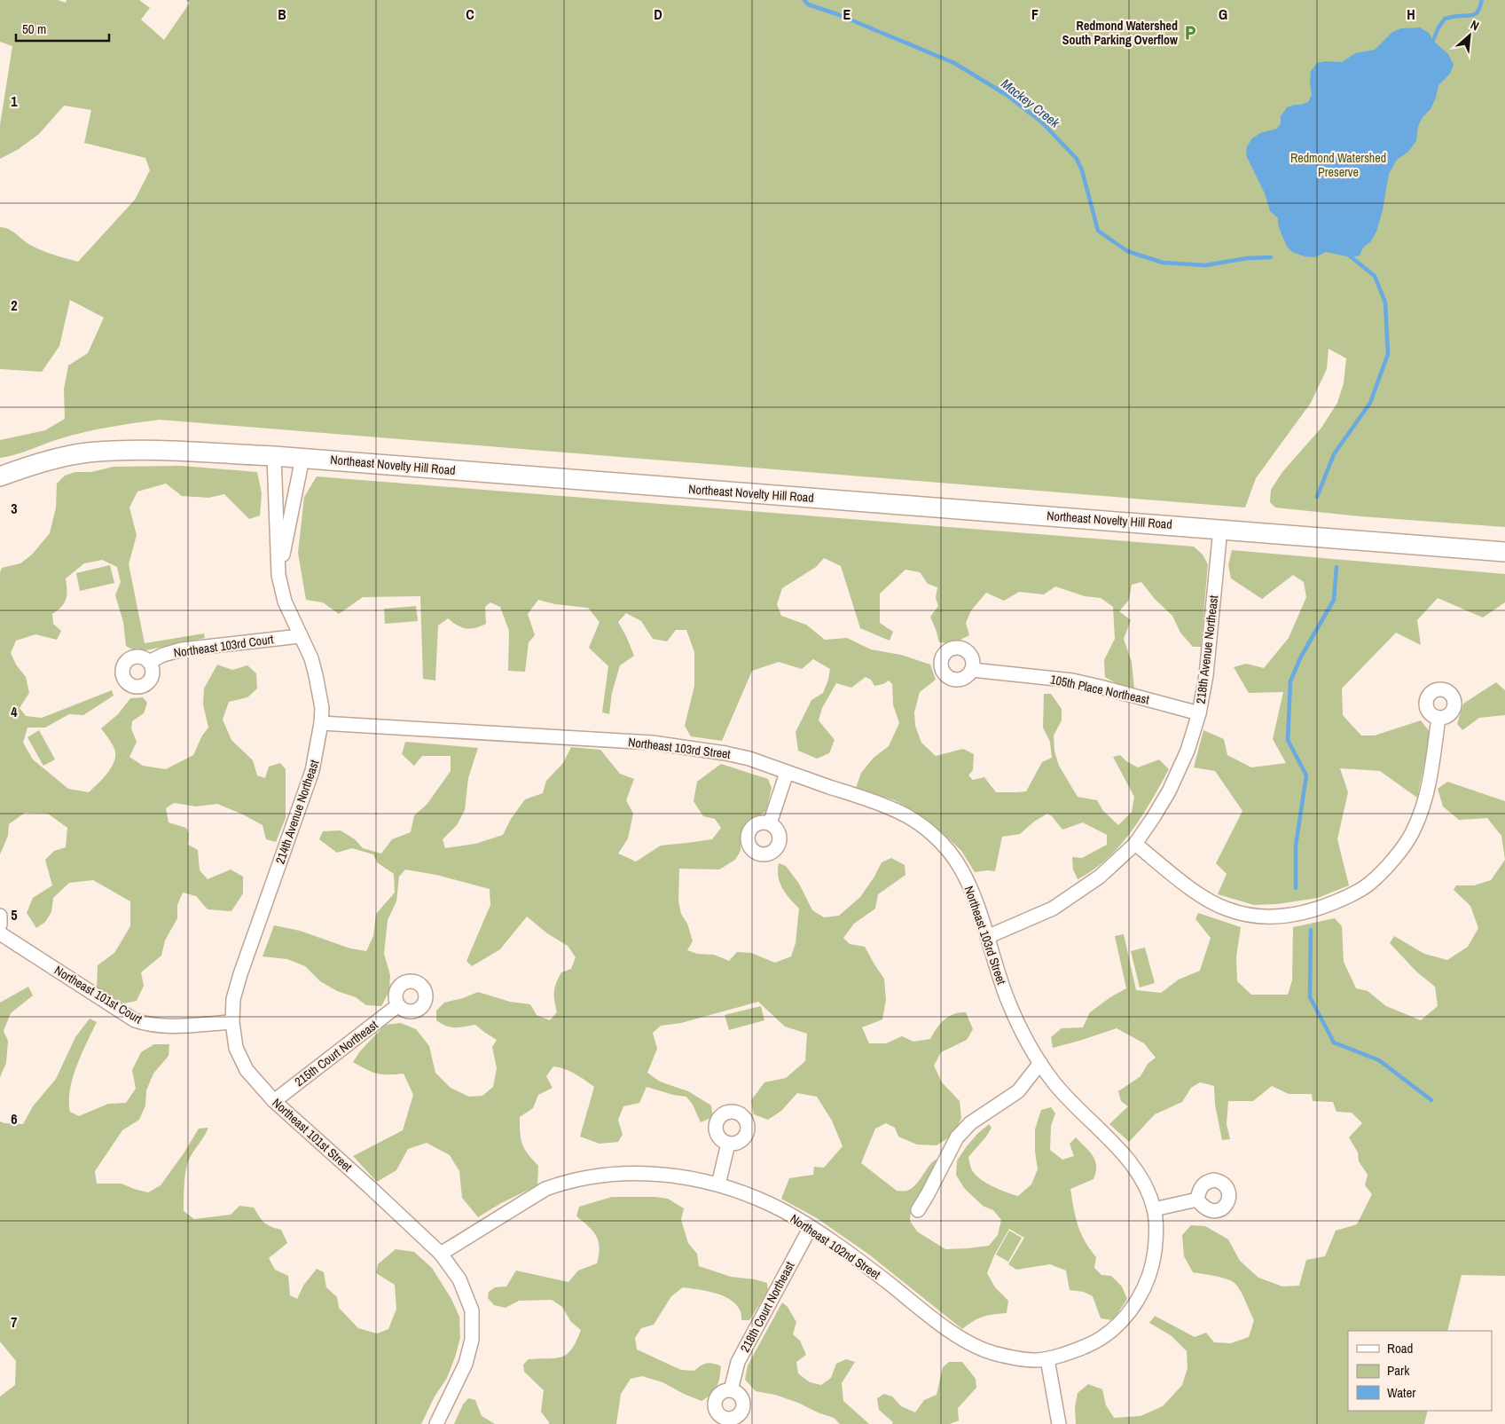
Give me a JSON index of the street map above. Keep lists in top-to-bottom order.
{
  "streets": {
    "main road": ["Northeast Novelty Hill Road"],
    "street": [
      "Northeast 103rd Court",
      "218th Avenue Northeast",
      "105th Place Northeast",
      "Northeast 103rd Street",
      "214th Avenue Northeast",
      "Northeast 101st Court",
      "215th Court Northeast",
      "Northeast 101st Street",
      "Northeast 102nd Street",
      "218th Court Northeast"
    ]
  },
  "crossings": [
    ["Northeast Novelty Hill Road", "218th Avenue Northeast"],
    ["Northeast Novelty Hill Road", "214th Avenue Northeast"],
    ["Northeast 103rd Court", "214th Avenue Northeast"],
    ["218th Avenue Northeast", "105th Place Northeast"],
    ["218th Avenue Northeast", "Northeast 103rd Street"],
    ["Northeast 103rd Street", "214th Avenue Northeast"],
    ["Northeast 103rd Street", "Northeast 102nd Street"],
    ["214th Avenue Northeast", "Northeast 101st Court"],
    ["214th Avenue Northeast", "Northeast 101st Street"],
    ["Northeast 101st Court", "Northeast 101st Street"],
    ["215th Court Northeast", "Northeast 101st Street"],
    ["Northeast 101st Street", "Northeast 102nd Street"],
    ["Northeast 102nd Street", "218th Court Northeast"]
  ],
  "water": ["Mackey Creek"],
  "parks": ["Redmond Watershed Preserve"],
  "places": {
    "parking": ["Redmond Watershed South Parking Overflow"]
  },
  "legend": ["Road", "Park", "Water"],
  "scale_bar": "50 m",
  "north": "top right",
  "grid": {
    "columns": [
      "B",
      "C",
      "D",
      "E",
      "F",
      "G",
      "H"
    ],
    "rows": [
      "1",
      "2",
      "3",
      "4",
      "5",
      "6",
      "7"
    ]
  }
}
